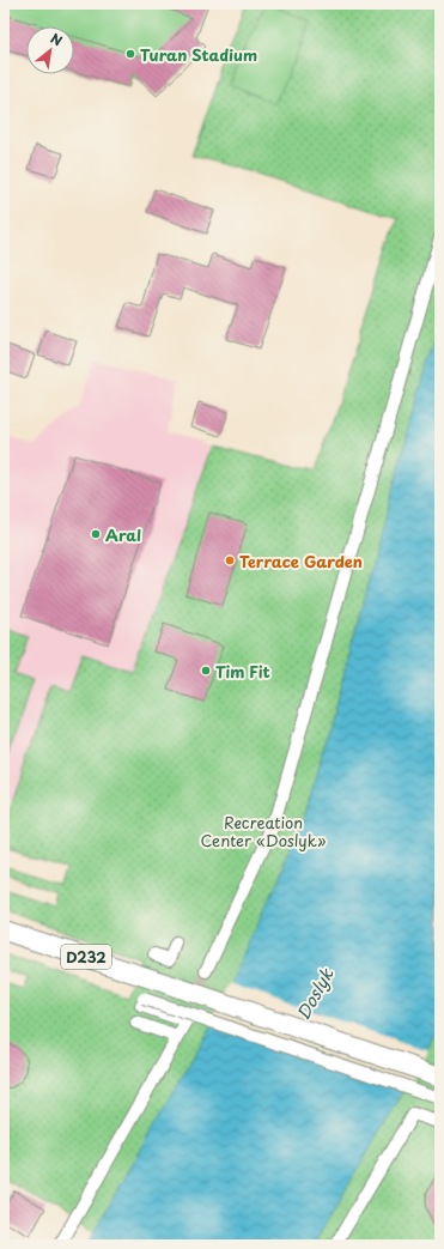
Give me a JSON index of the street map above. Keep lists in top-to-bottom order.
{
  "streets": {
    "main road": ["D232"]
  },
  "water": ["Doslyk"],
  "parks": ["Recreation Center «Doslyk»"],
  "places": [
    "Turan Stadium",
    "Aral",
    "Terrace Garden",
    "Tim Fit"
  ],
  "north": "top right"
}
